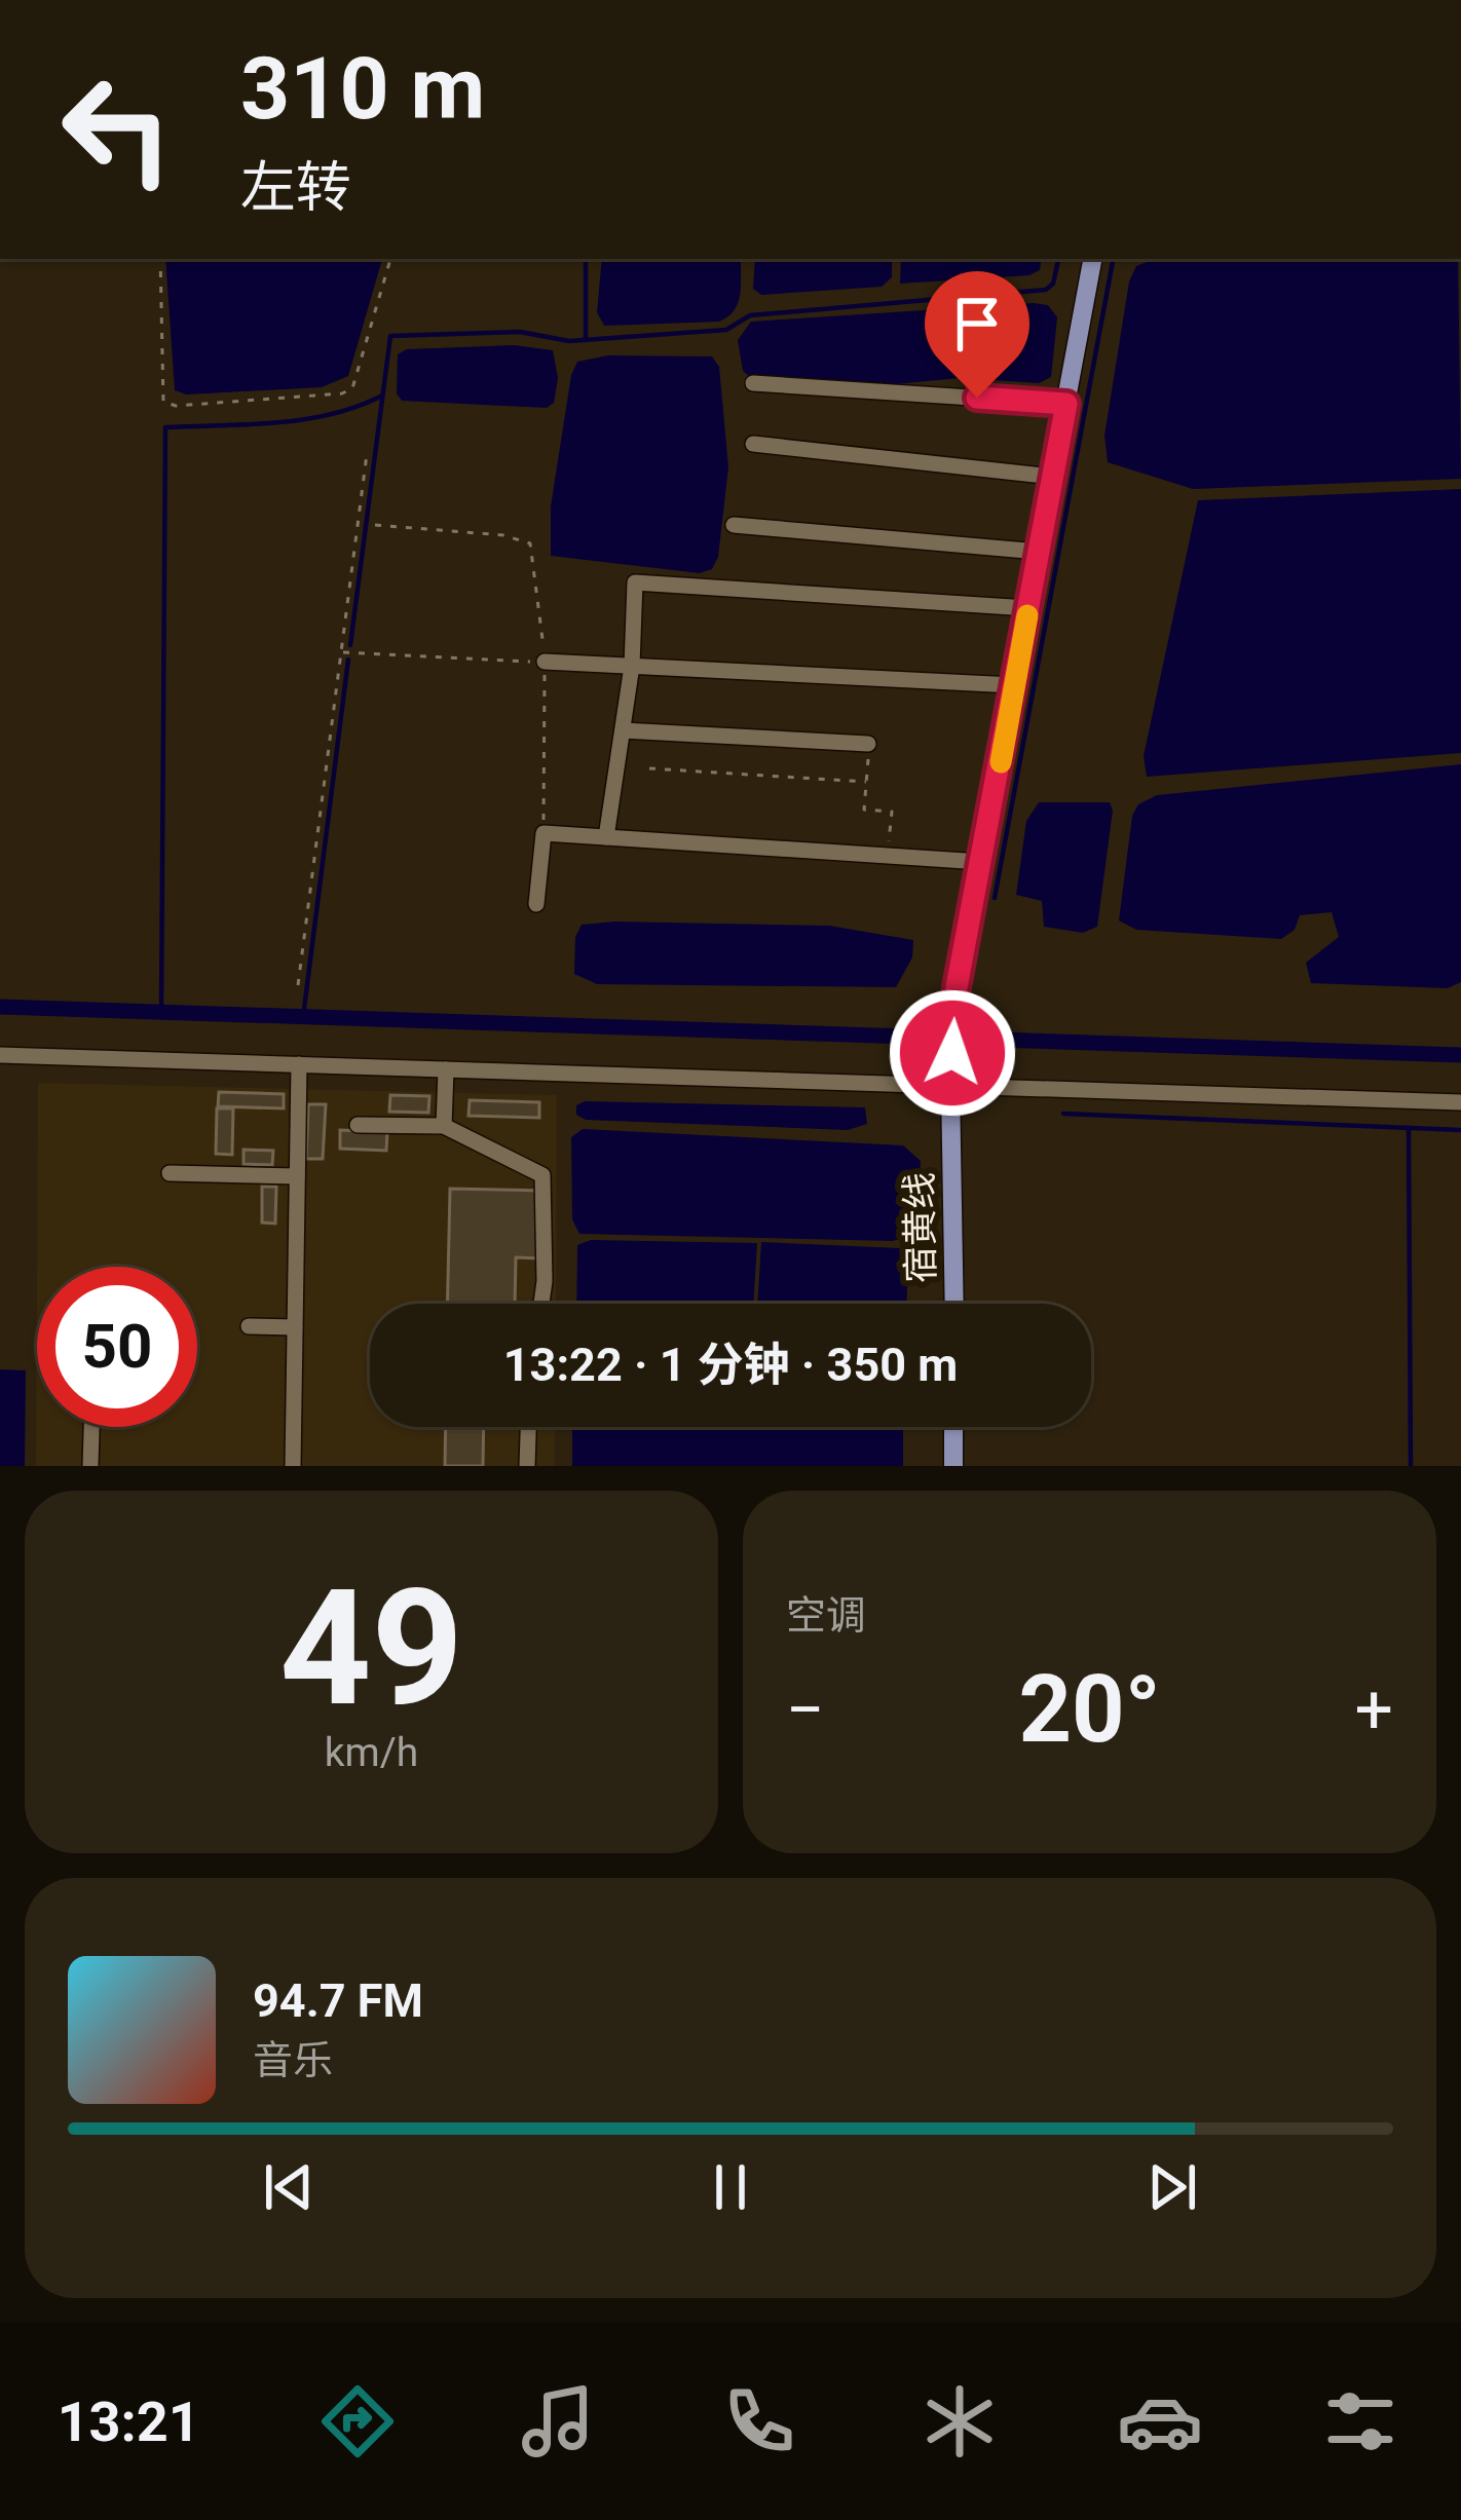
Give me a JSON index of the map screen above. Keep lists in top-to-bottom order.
{
  "streets": {
    "main road": ["宿黄线"]
  },
  "page": {
    "turn": ["310 m", "左转"],
    "limit": "50",
    "trip": "13:22 · 1 分钟 · 350 m",
    "tile": [
      ["49", "km/h"],
      "空调"
    ],
    "heat": ["−", "20°", "+"],
    "song": ["94.7 FM", "音乐"],
    "tabs": "13:21"
  }
}
